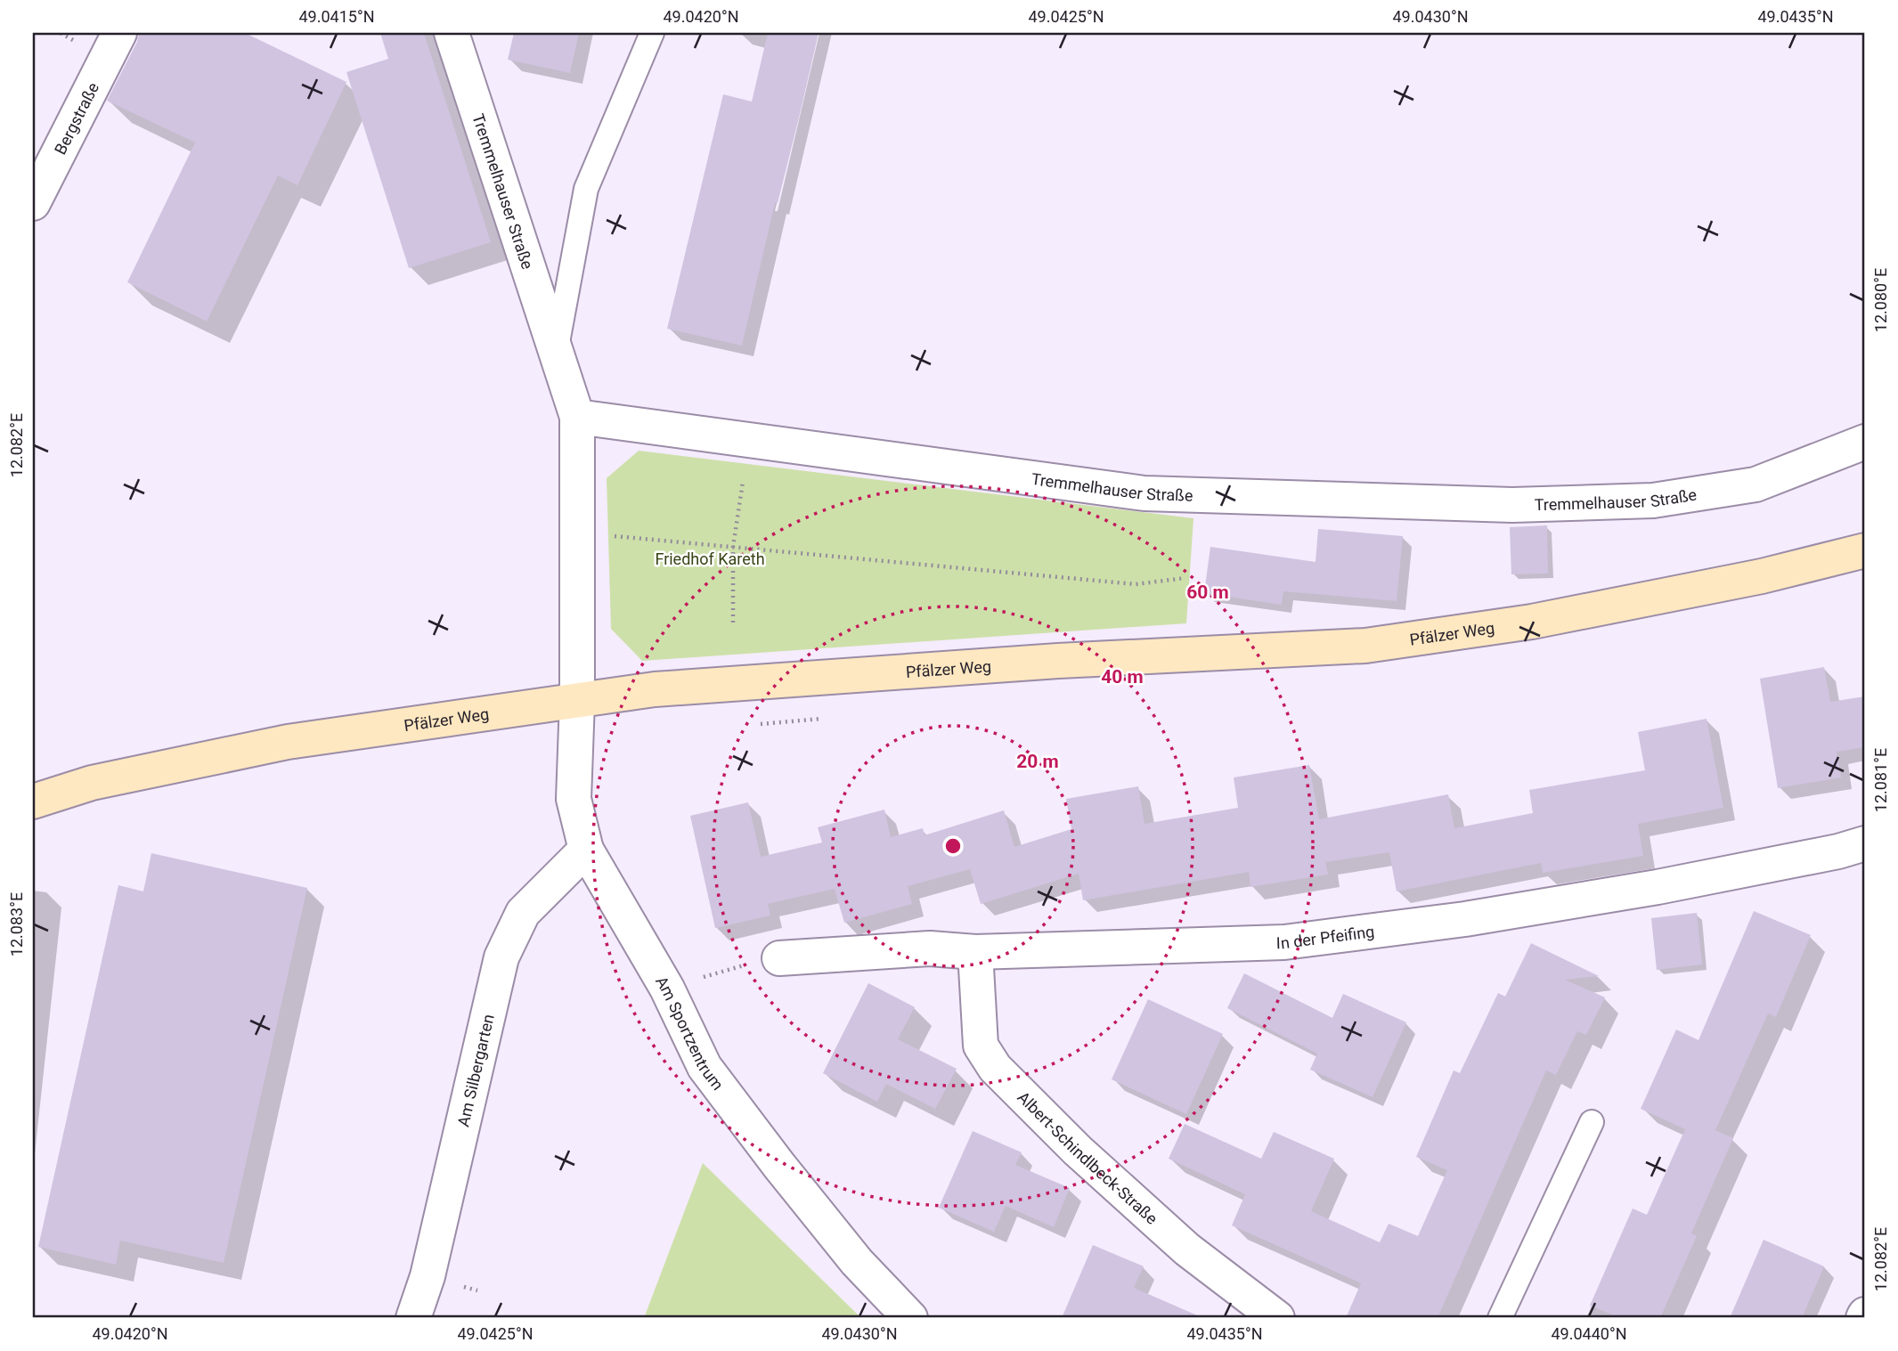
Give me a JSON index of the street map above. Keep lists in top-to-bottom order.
{
  "streets": {
    "street": [
      "Bergstraße",
      "Tremmelhauser Straße",
      "Pfälzer Weg",
      "In der Pfeifing",
      "Am Sportzentrum",
      "Am Silbergarten",
      "Albert-Schindlbeck-Straße"
    ]
  },
  "crossings": [
    ["Tremmelhauser Straße", "Pfälzer Weg"],
    ["Tremmelhauser Straße", "Am Sportzentrum"],
    ["Pfälzer Weg", "Am Sportzentrum"],
    ["In der Pfeifing", "Albert-Schindlbeck-Straße"],
    ["Am Sportzentrum", "Am Silbergarten"]
  ],
  "parks": ["Friedhof Kareth"],
  "coordinates": [
    "49.0415°N",
    "49.0420°N",
    "49.0425°N",
    "49.0430°N",
    "49.0435°N",
    "12.080°E",
    "12.082°E",
    "12.081°E",
    "12.083°E",
    "49.0440°N"
  ],
  "rings": ["60 m", "40 m", "20 m"]
}
